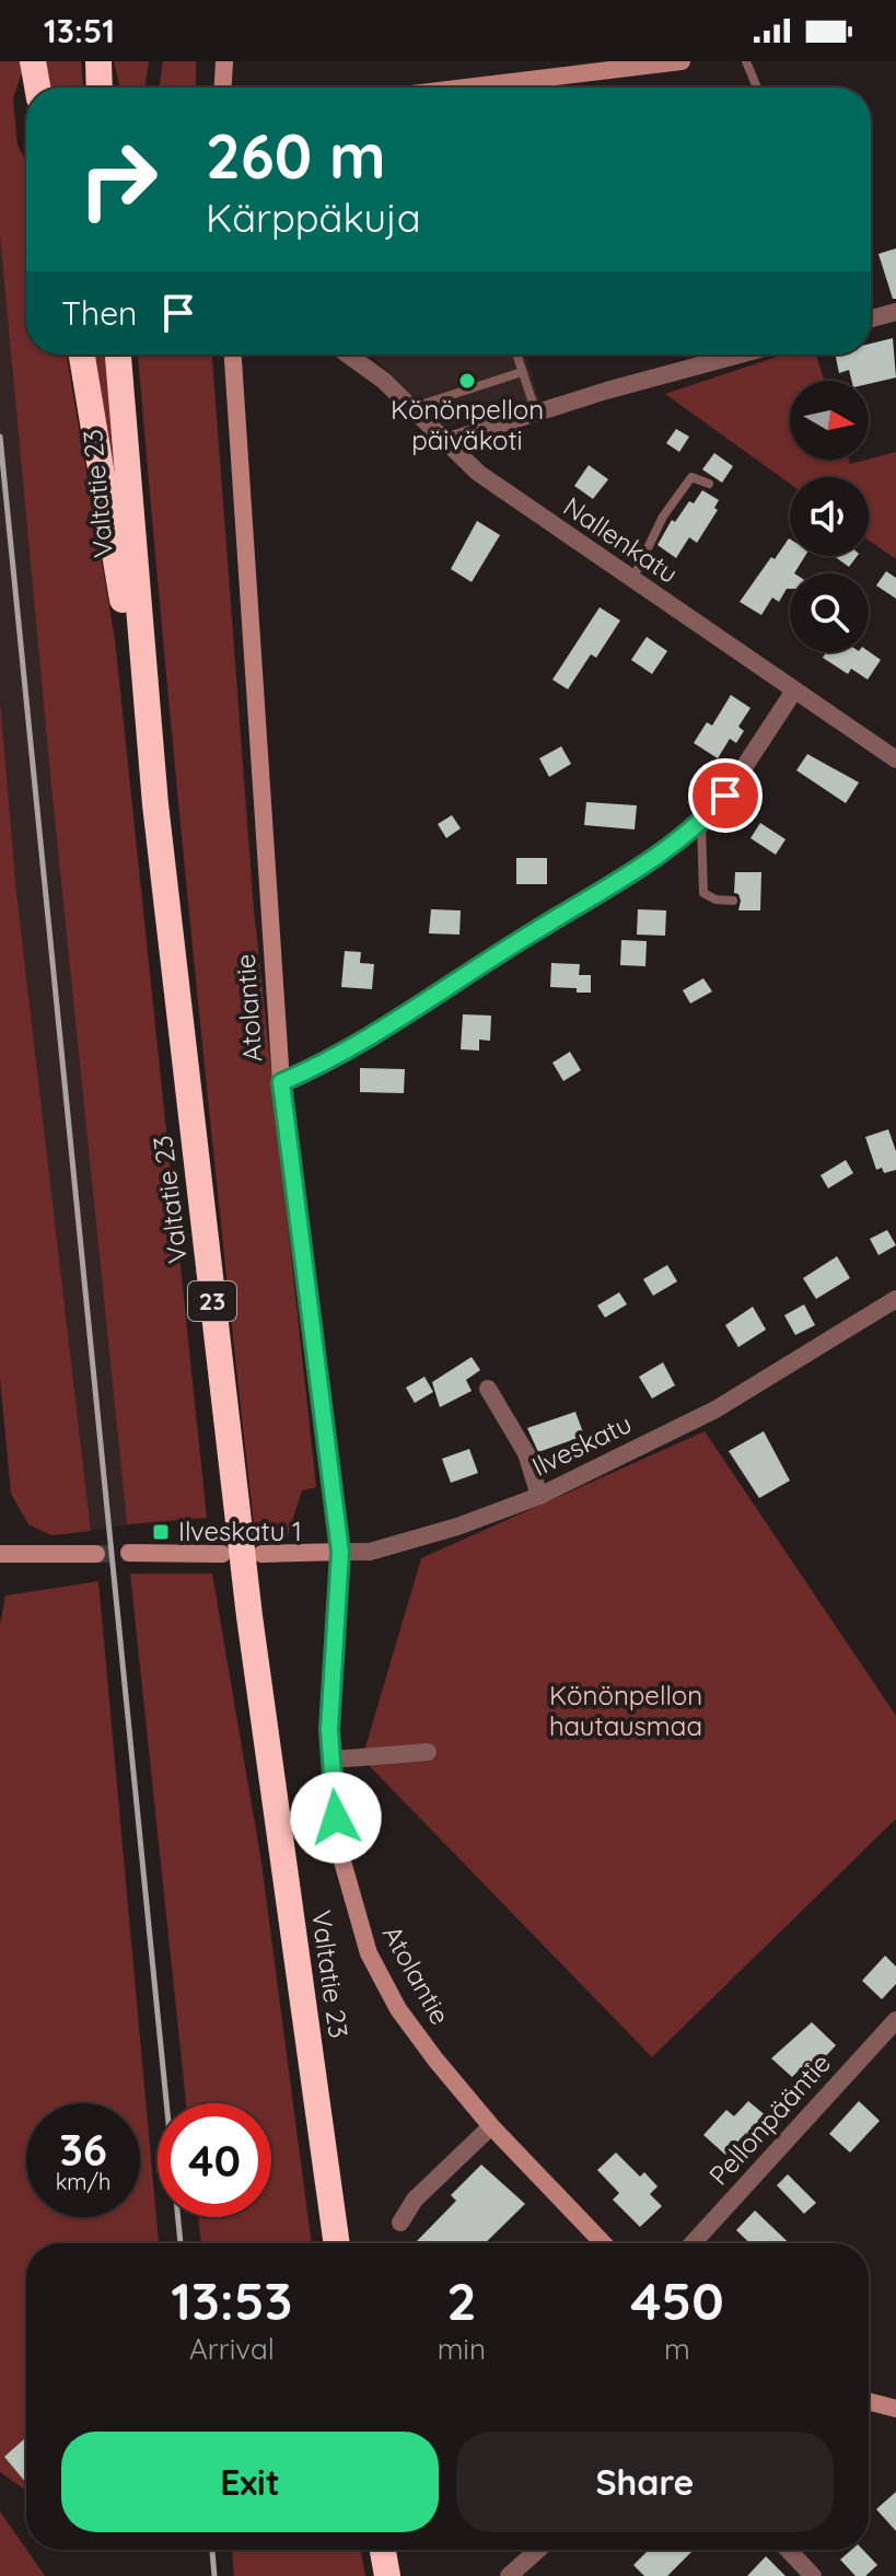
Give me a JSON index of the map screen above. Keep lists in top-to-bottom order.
{
  "streets": {
    "highway": ["Valtatie 23", "23"],
    "street": [
      "Nallenkatu",
      "Atolantie",
      "Ilveskatu",
      "Pellonpääntie"
    ]
  },
  "crossings": [
    ["Atolantie", "Ilveskatu"]
  ],
  "parks": ["Könönpellon hautausmaa"],
  "places": {
    "other": ["Könönpellon päiväkoti"],
    "transit": ["Ilveskatu 1"]
  },
  "north": "right",
  "page": {
    "status": "13:51",
    "turn": ["260 m", "Kärppäkuja"],
    "then": "Then",
    "speed": "36 km/h",
    "limit": "40",
    "eta": [
      "13:53",
      "Arrival",
      "2",
      "min",
      "450",
      "m"
    ],
    "buttons": ["Exit", "Share"]
  }
}
